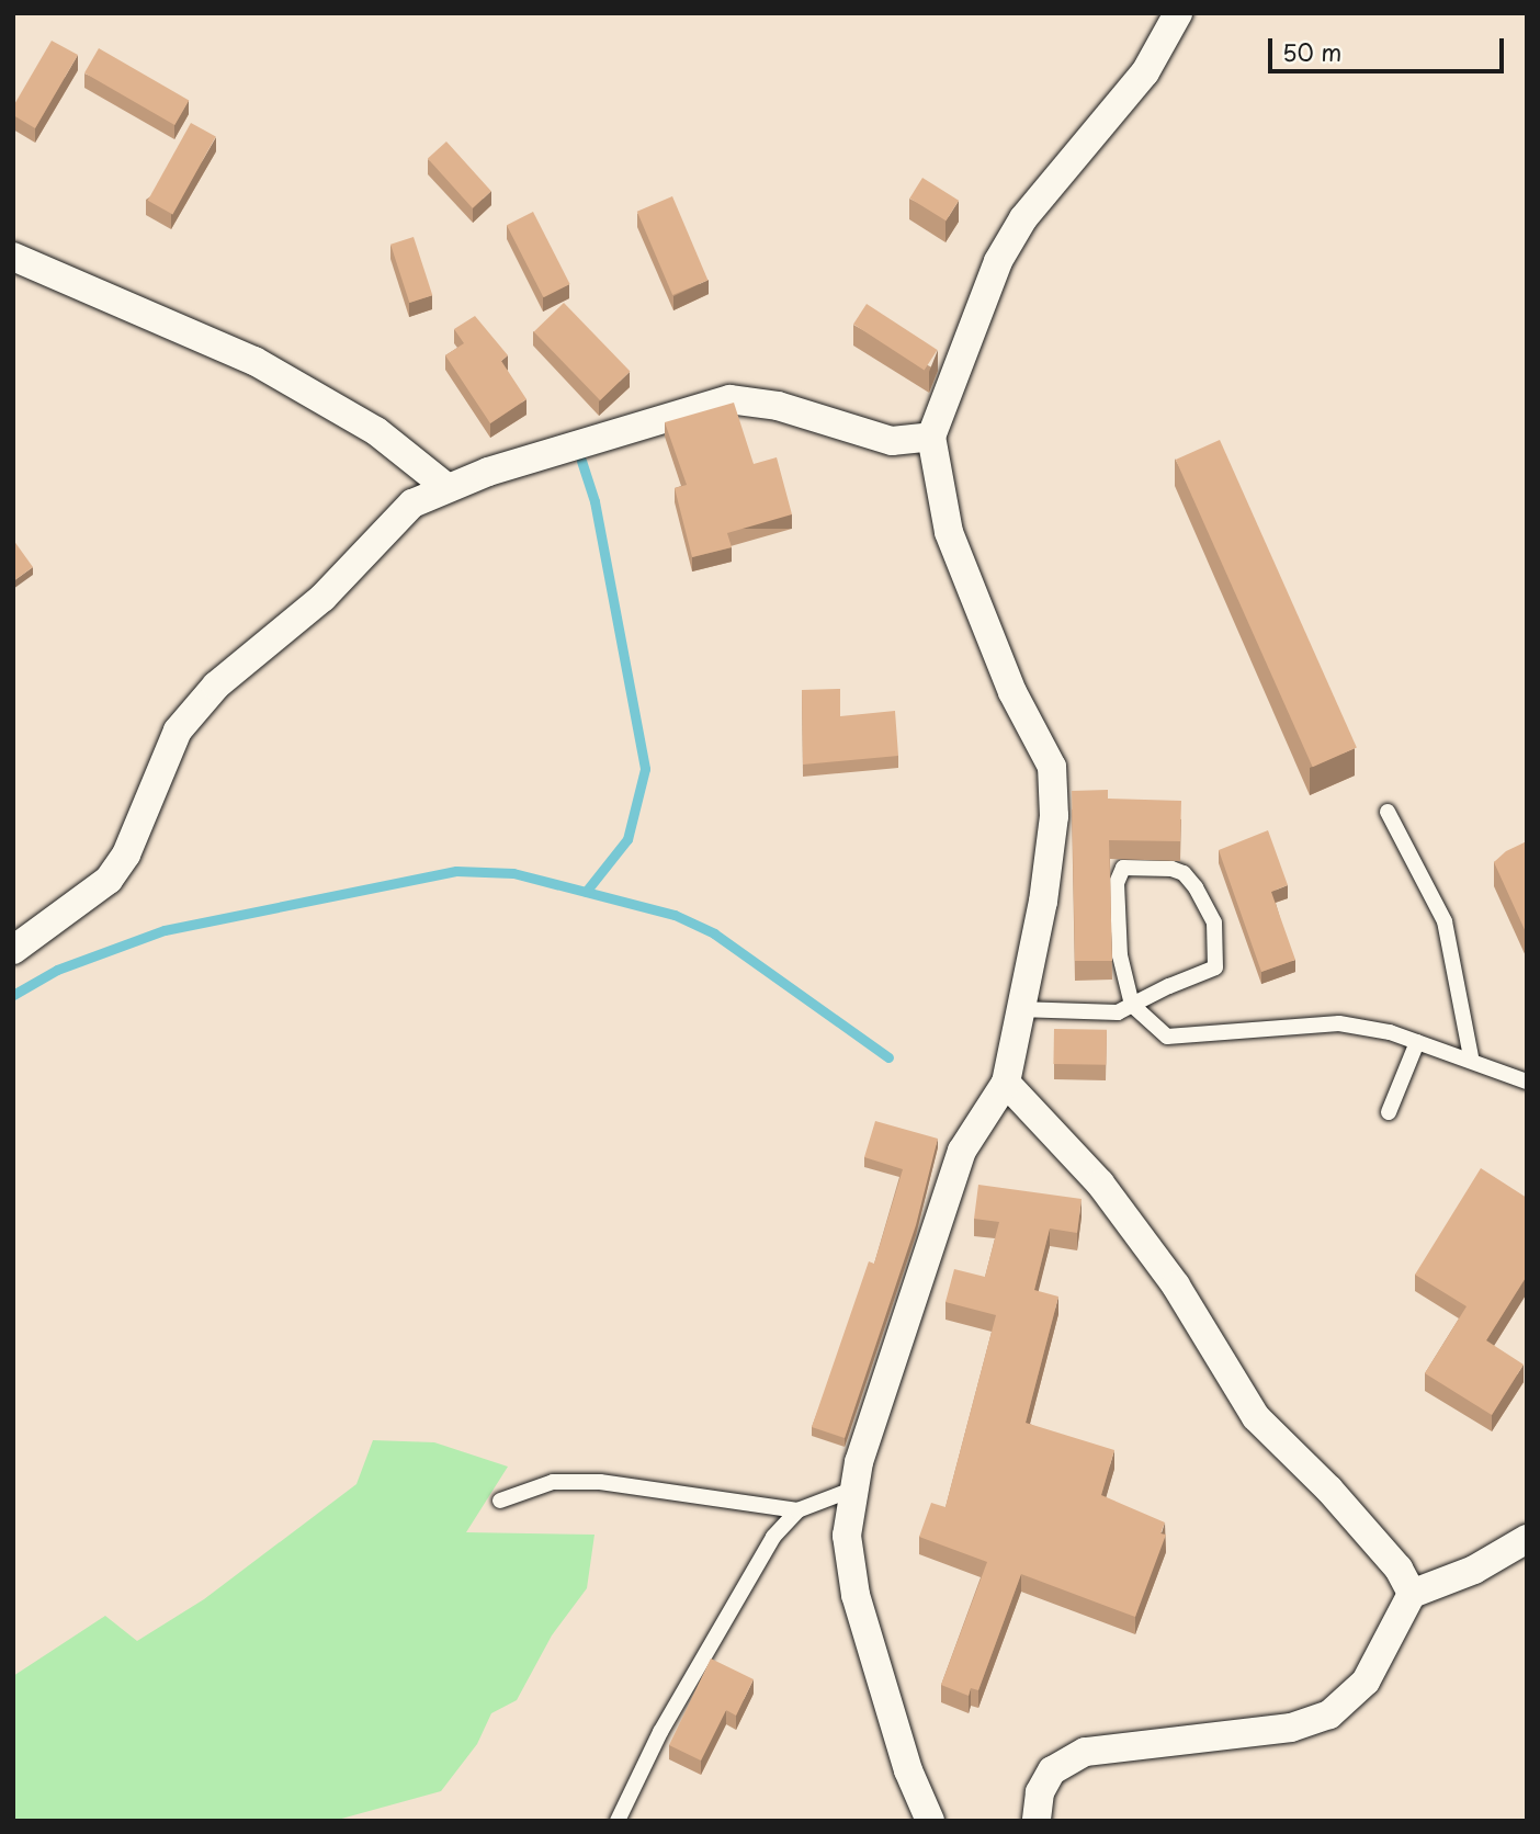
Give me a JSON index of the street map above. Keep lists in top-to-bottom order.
{
  "scale_bar": "50 m"
}
